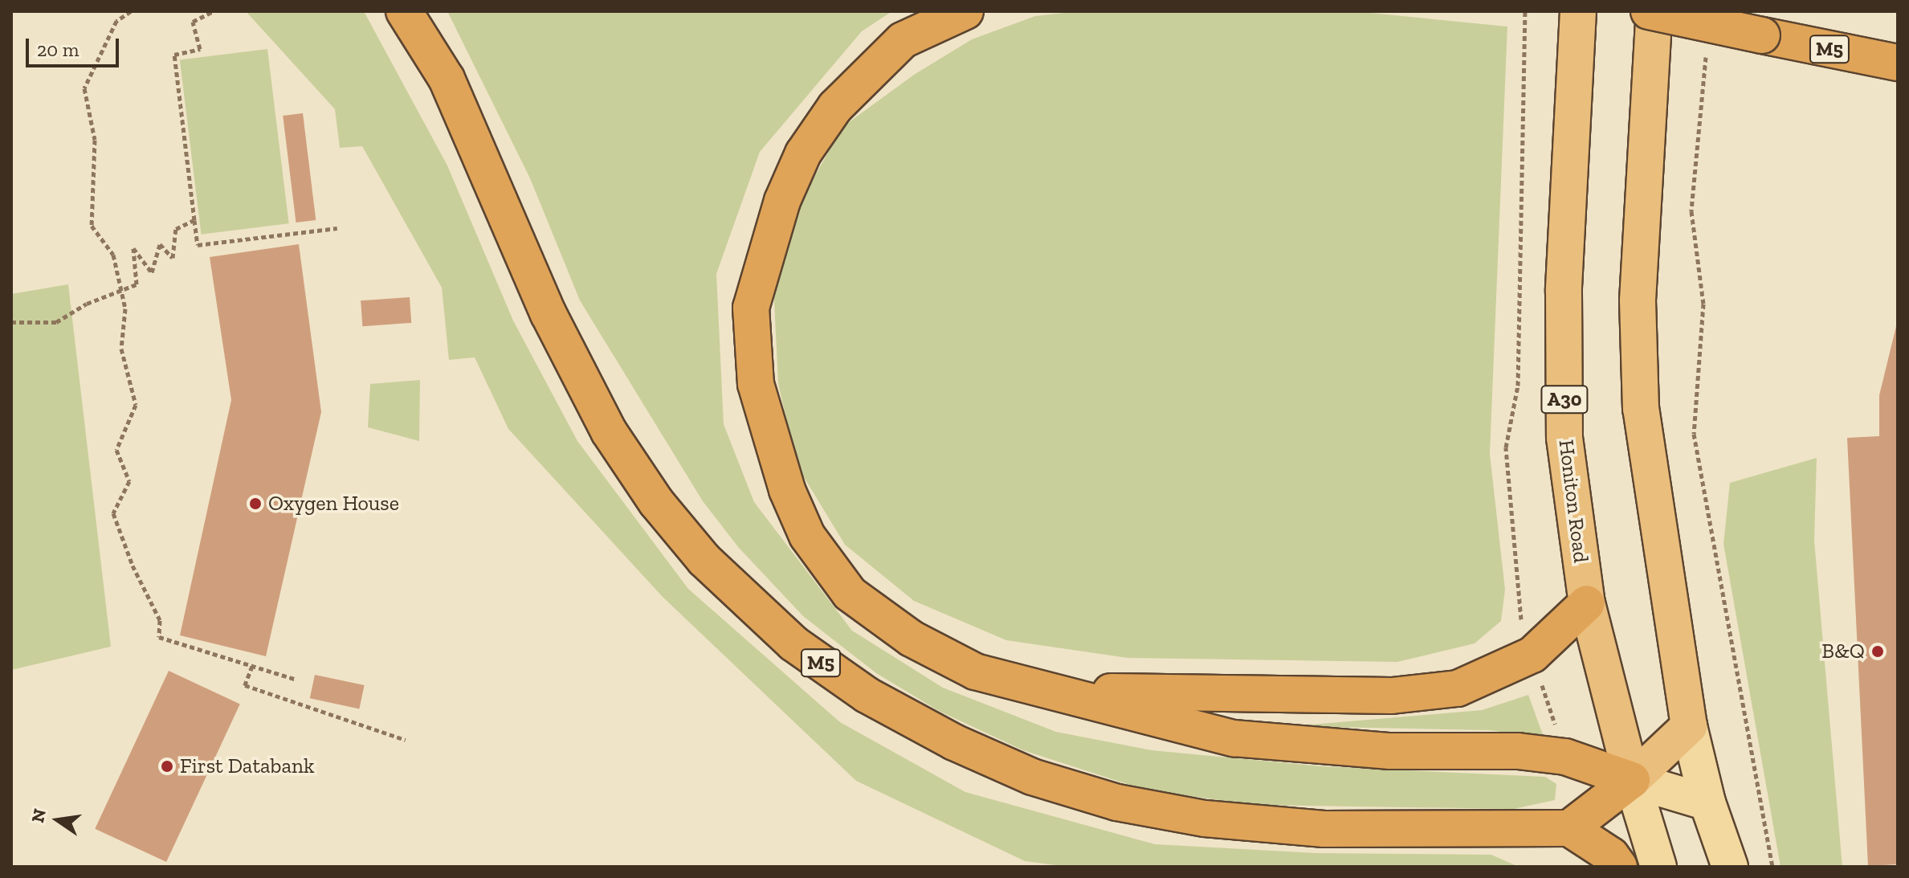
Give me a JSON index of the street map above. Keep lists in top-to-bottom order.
{
  "streets": {
    "highway": ["M5", "A30", "Honiton Road"]
  },
  "places": ["Oxygen House", "B&Q", "First Databank"],
  "scale_bar": "20 m",
  "north": "left"
}
